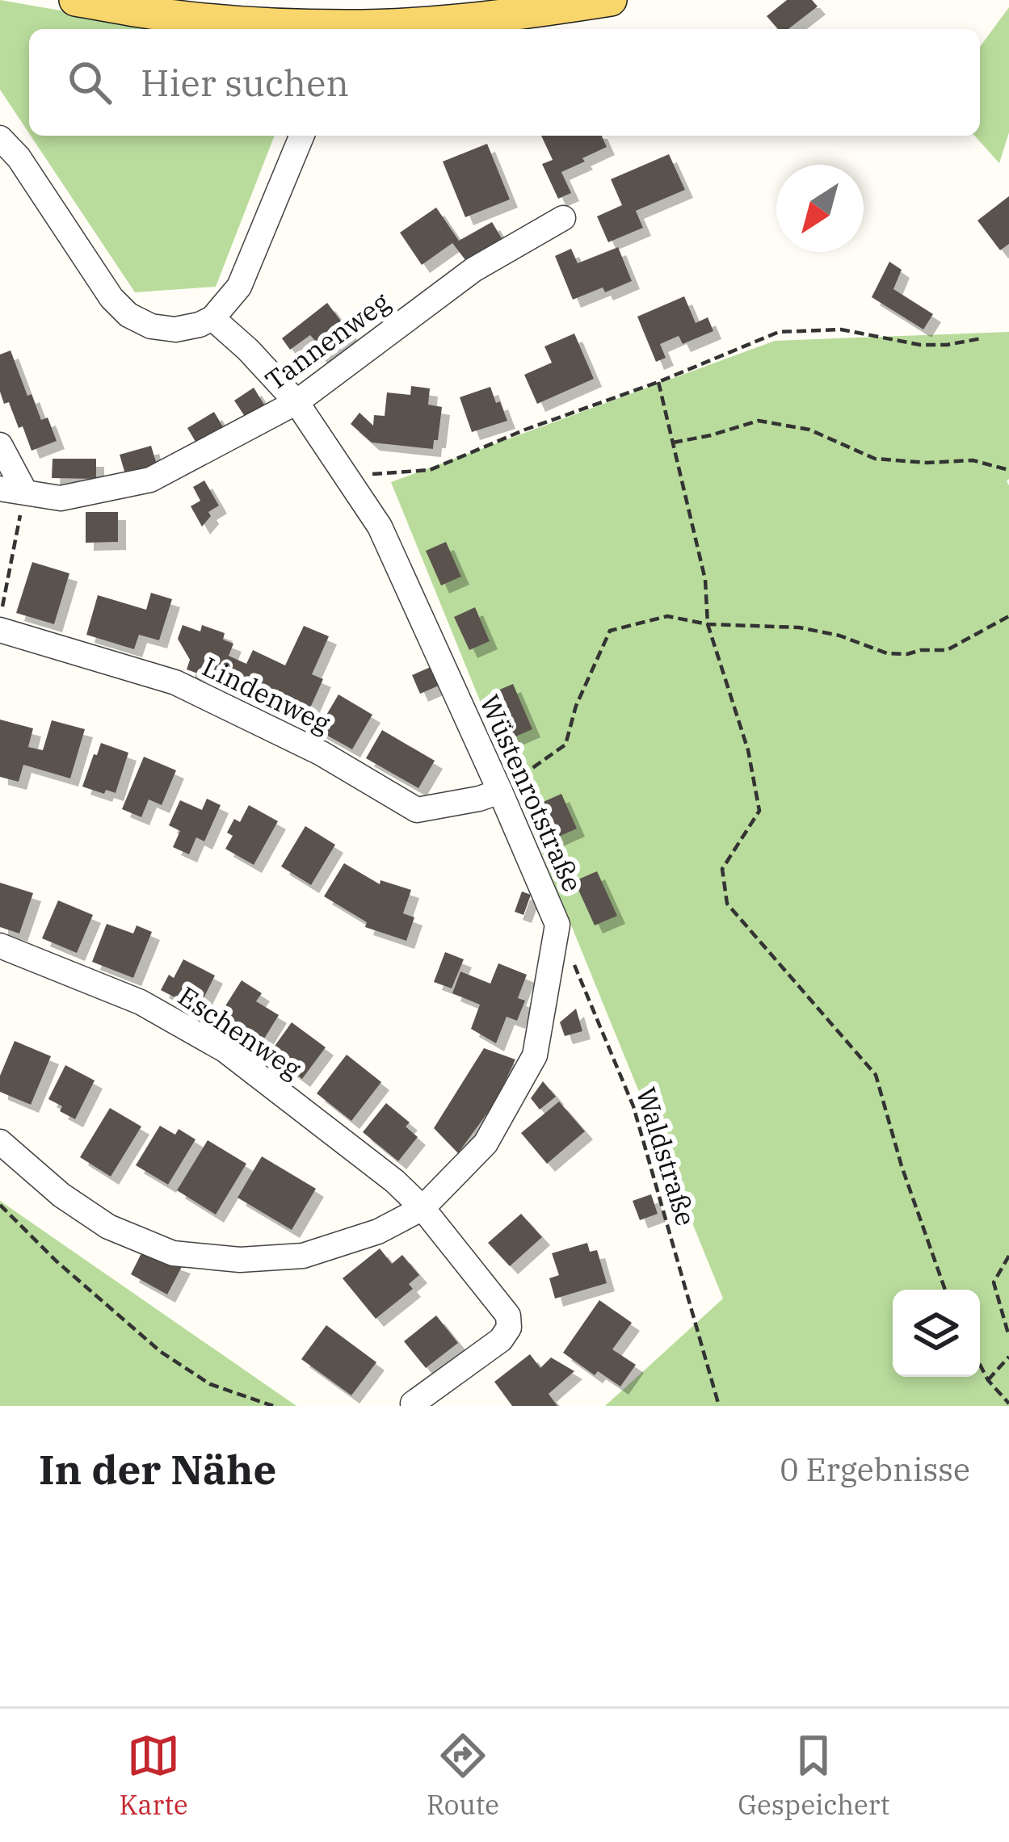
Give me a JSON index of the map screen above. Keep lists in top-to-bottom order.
{
  "streets": {
    "street": [
      "Tannenweg",
      "Lindenweg",
      "Wüstenrotstraße",
      "Eschenweg"
    ],
    "path": ["Waldstraße"]
  },
  "crossings": [
    ["Tannenweg", "Wüstenrotstraße"],
    ["Lindenweg", "Wüstenrotstraße"],
    ["Wüstenrotstraße", "Eschenweg"],
    ["Wüstenrotstraße", "Waldstraße"]
  ],
  "north": "bottom left",
  "page": {
    "search": "Hier suchen",
    "heading": ["In der Nähe", "0 Ergebnisse"],
    "nav": ["Karte", "Route", "Gespeichert"]
  }
}
